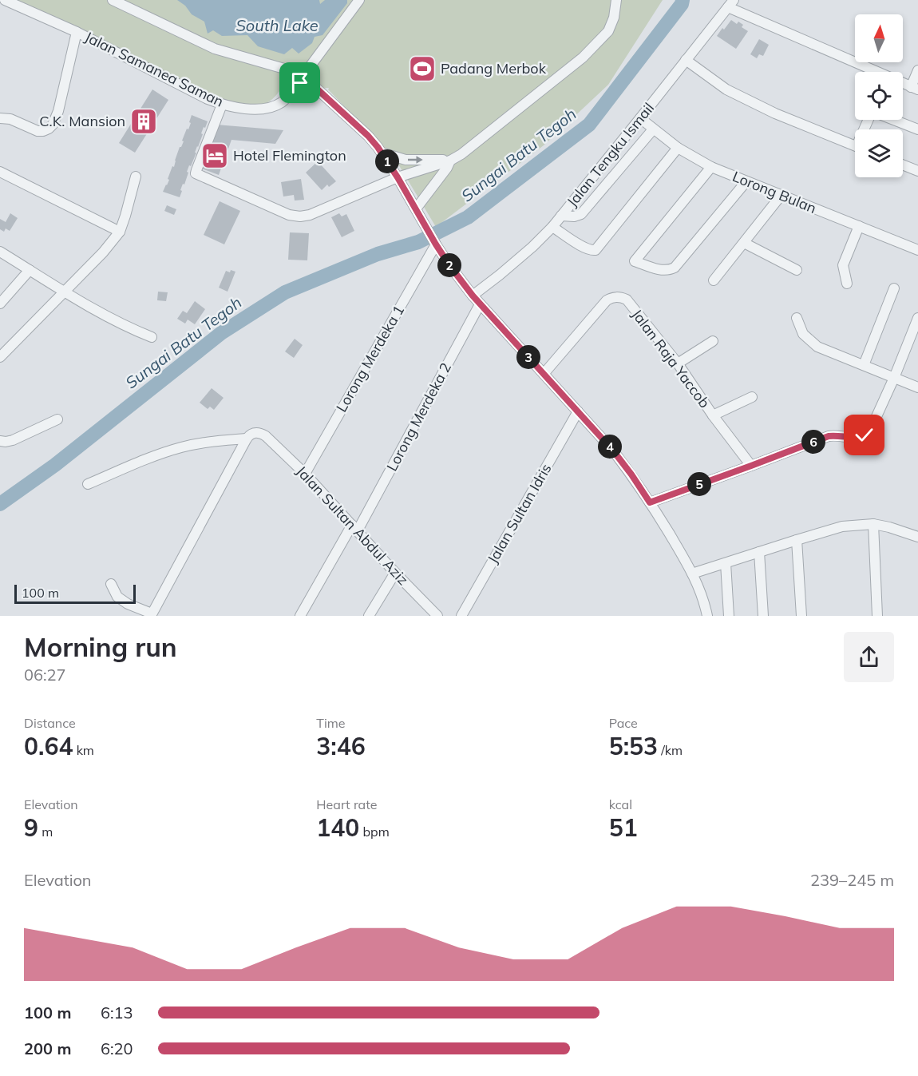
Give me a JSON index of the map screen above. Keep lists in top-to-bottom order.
{
  "streets": {
    "street": [
      "Jalan Samanea Saman",
      "Jalan Tengku Ismail",
      "Lorong Bulan",
      "Lorong Merdeka 1",
      "Jalan Raja Yaccob",
      "Lorong Merdeka 2",
      "Jalan Sultan Idris",
      "Jalan Sultan Abdul Aziz"
    ]
  },
  "crossings": [
    ["Jalan Tengku Ismail", "Lorong Bulan"],
    ["Lorong Merdeka 1", "Jalan Sultan Abdul Aziz"],
    ["Lorong Merdeka 2", "Jalan Sultan Abdul Aziz"]
  ],
  "water": ["South Lake", "Sungai Batu Tegoh"],
  "places": {
    "sports": ["Padang Merbok"],
    "building": ["C.K. Mansion"],
    "hotel": ["Hotel Flemington"]
  },
  "scale_bar": "100 m",
  "north": "top",
  "page": {
    "pins": [
      "1",
      "2",
      "3",
      "6",
      "4",
      "5"
    ],
    "scale": "100 m",
    "heading": ["Morning run", "06:27"],
    "stats": [
      ["Distance", "0.64 km"],
      ["Time", "3:46"],
      ["Pace", "5:53 /km"],
      ["Elevation", "9 m"],
      ["Heart rate", "140 bpm"],
      ["kcal", "51"]
    ],
    "chart": ["Elevation", "239–245 m"],
    "list": [
      {
        "name": "100 m",
        "note": "6:13"
      },
      {
        "name": "200 m",
        "note": "6:20"
      }
    ]
  }
}
